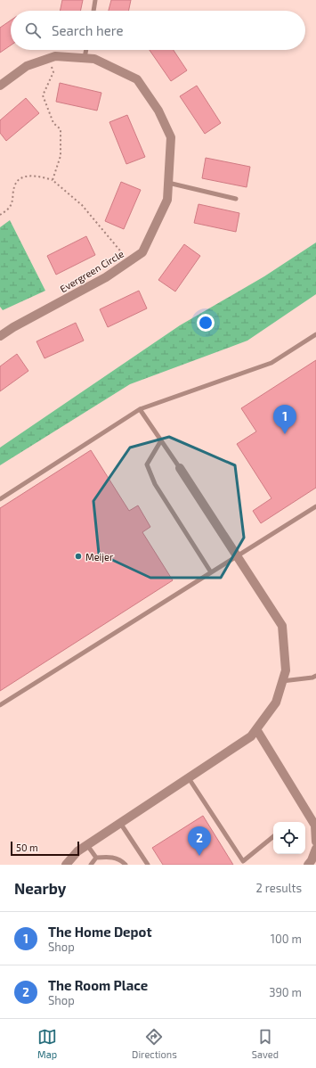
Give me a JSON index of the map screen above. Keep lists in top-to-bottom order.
{
  "streets": {
    "street": ["Evergreen Circle"]
  },
  "places": ["Meijer"],
  "scale_bar": "50 m",
  "page": {
    "search": "Search here",
    "pins": ["1", "2"],
    "scale": "50 m",
    "heading": ["Nearby", "2 results"],
    "list": [
      {
        "mark": "1",
        "name": "The Home Depot",
        "note": "Shop",
        "value": "100 m"
      },
      {
        "mark": "2",
        "name": "The Room Place",
        "note": "Shop",
        "value": "390 m"
      }
    ],
    "nav": ["Map", "Directions", "Saved"]
  }
}
